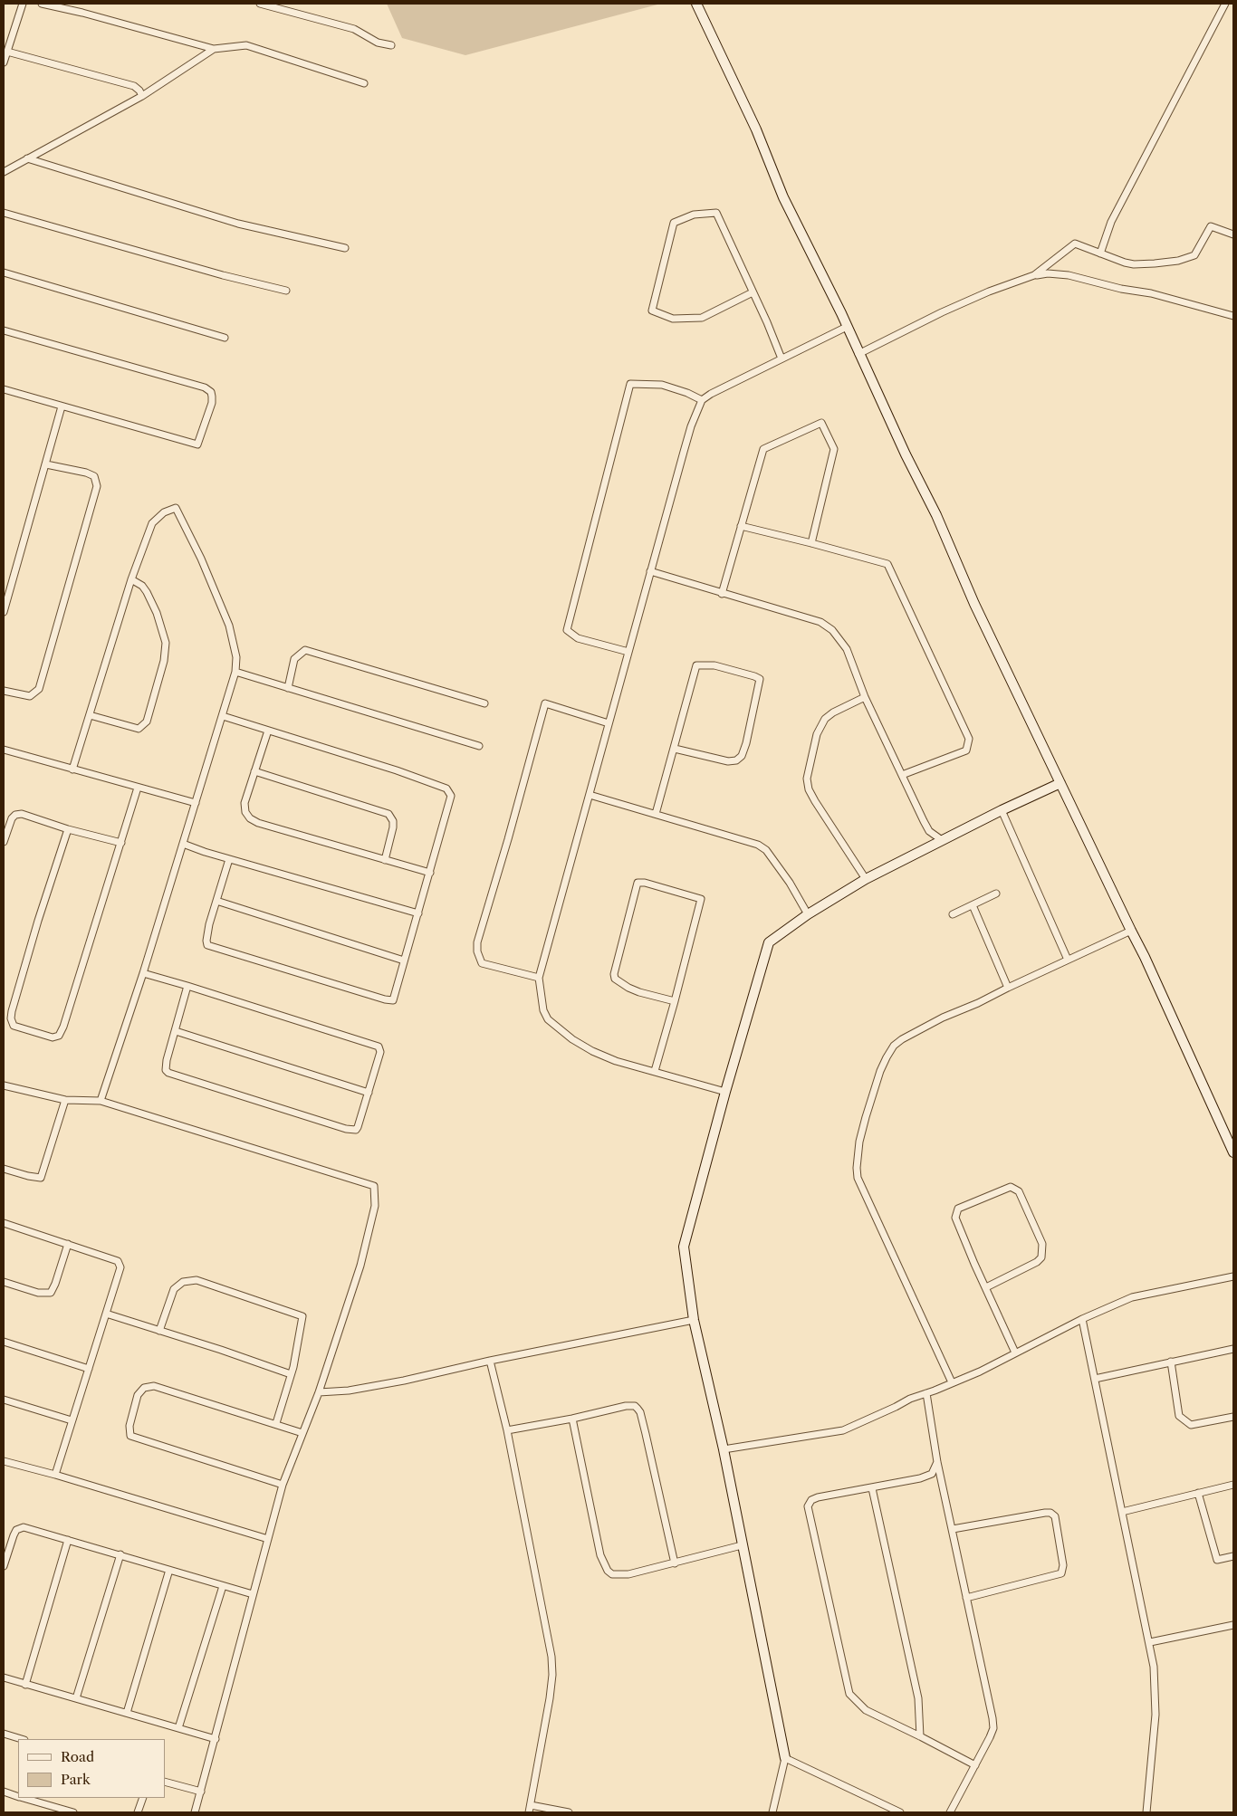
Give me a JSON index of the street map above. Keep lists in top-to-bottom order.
{
  "legend": ["Road", "Park"]
}
